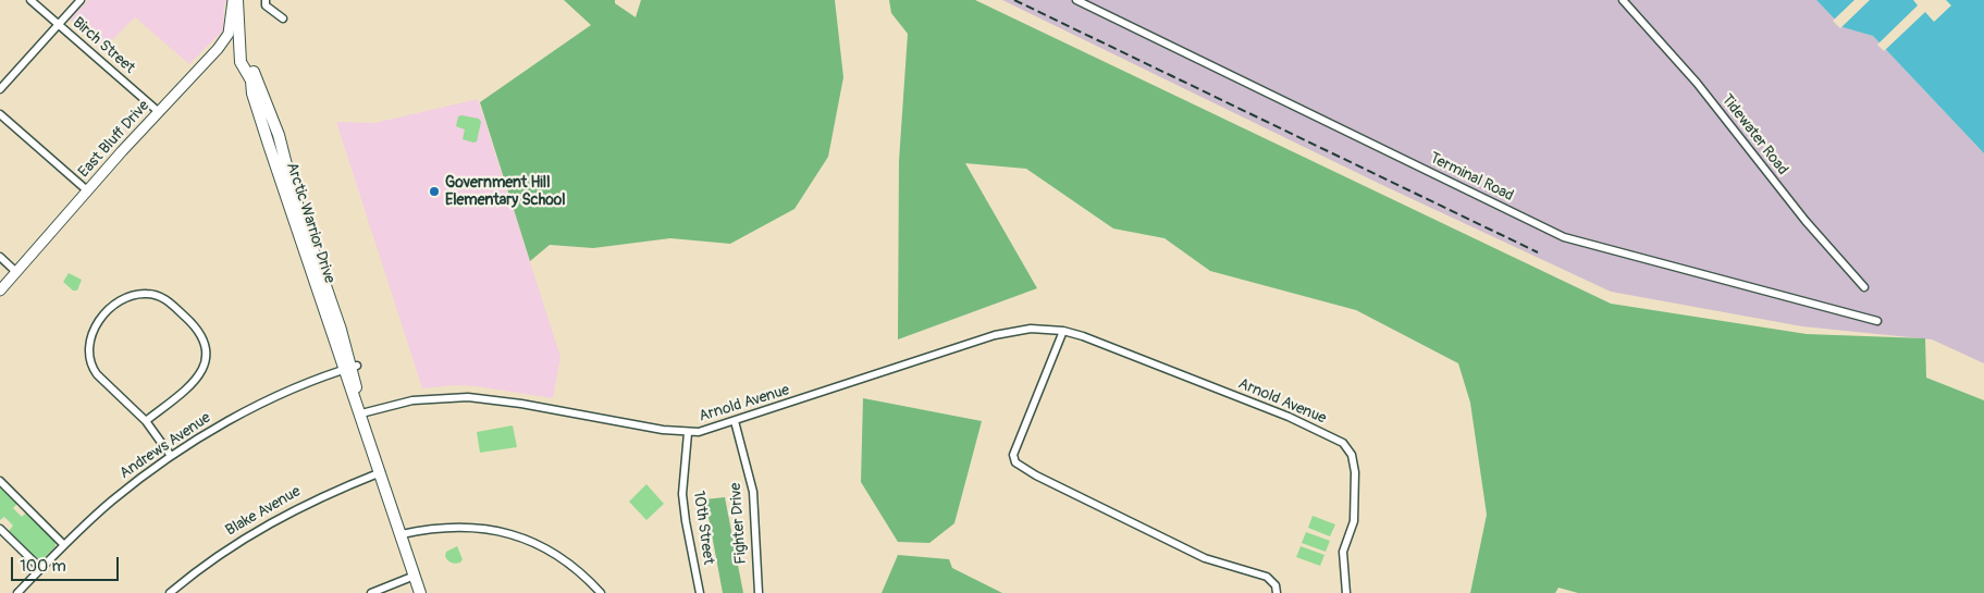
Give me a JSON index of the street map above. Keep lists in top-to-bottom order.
{
  "streets": {
    "main road": ["Arctic Warrior Drive"],
    "street": [
      "Birch Street",
      "Tidewater Road",
      "East Bluff Drive",
      "Terminal Road",
      "Arnold Avenue",
      "Andrews Avenue",
      "Blake Avenue",
      "Fighter Drive",
      "10th Street"
    ]
  },
  "crossings": [
    ["Birch Street", "East Bluff Drive"],
    ["Arctic Warrior Drive", "Arnold Avenue"],
    ["Arctic Warrior Drive", "Andrews Avenue"],
    ["Arctic Warrior Drive", "Blake Avenue"],
    ["Arnold Avenue", "Fighter Drive"],
    ["Arnold Avenue", "10th Street"]
  ],
  "places": ["Government Hill Elementary School"],
  "scale_bar": "100 m"
}
